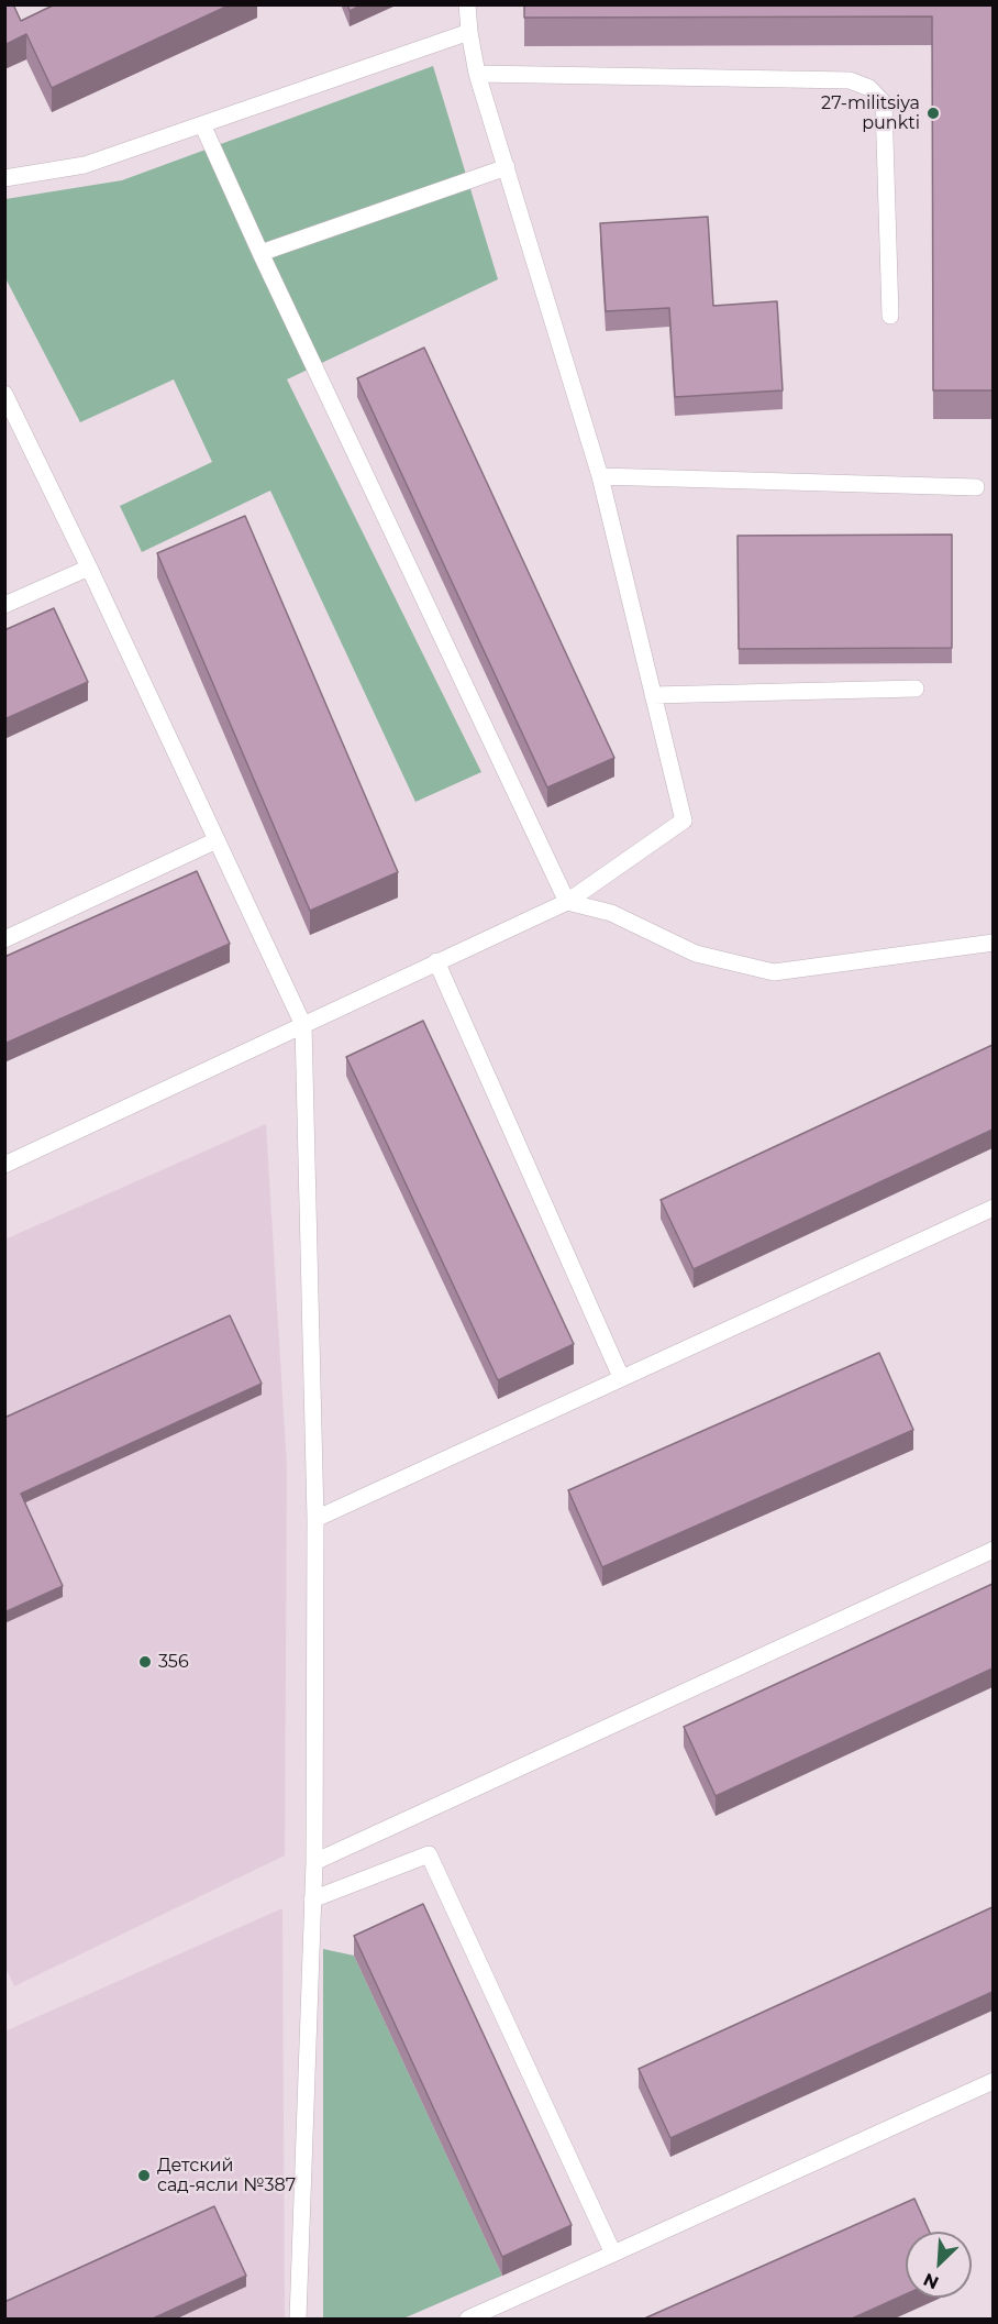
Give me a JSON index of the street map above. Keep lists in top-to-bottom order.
{
  "places": ["27-militsiya punkti", "356", "Детский сад-ясли №387"],
  "north": "bottom left"
}
